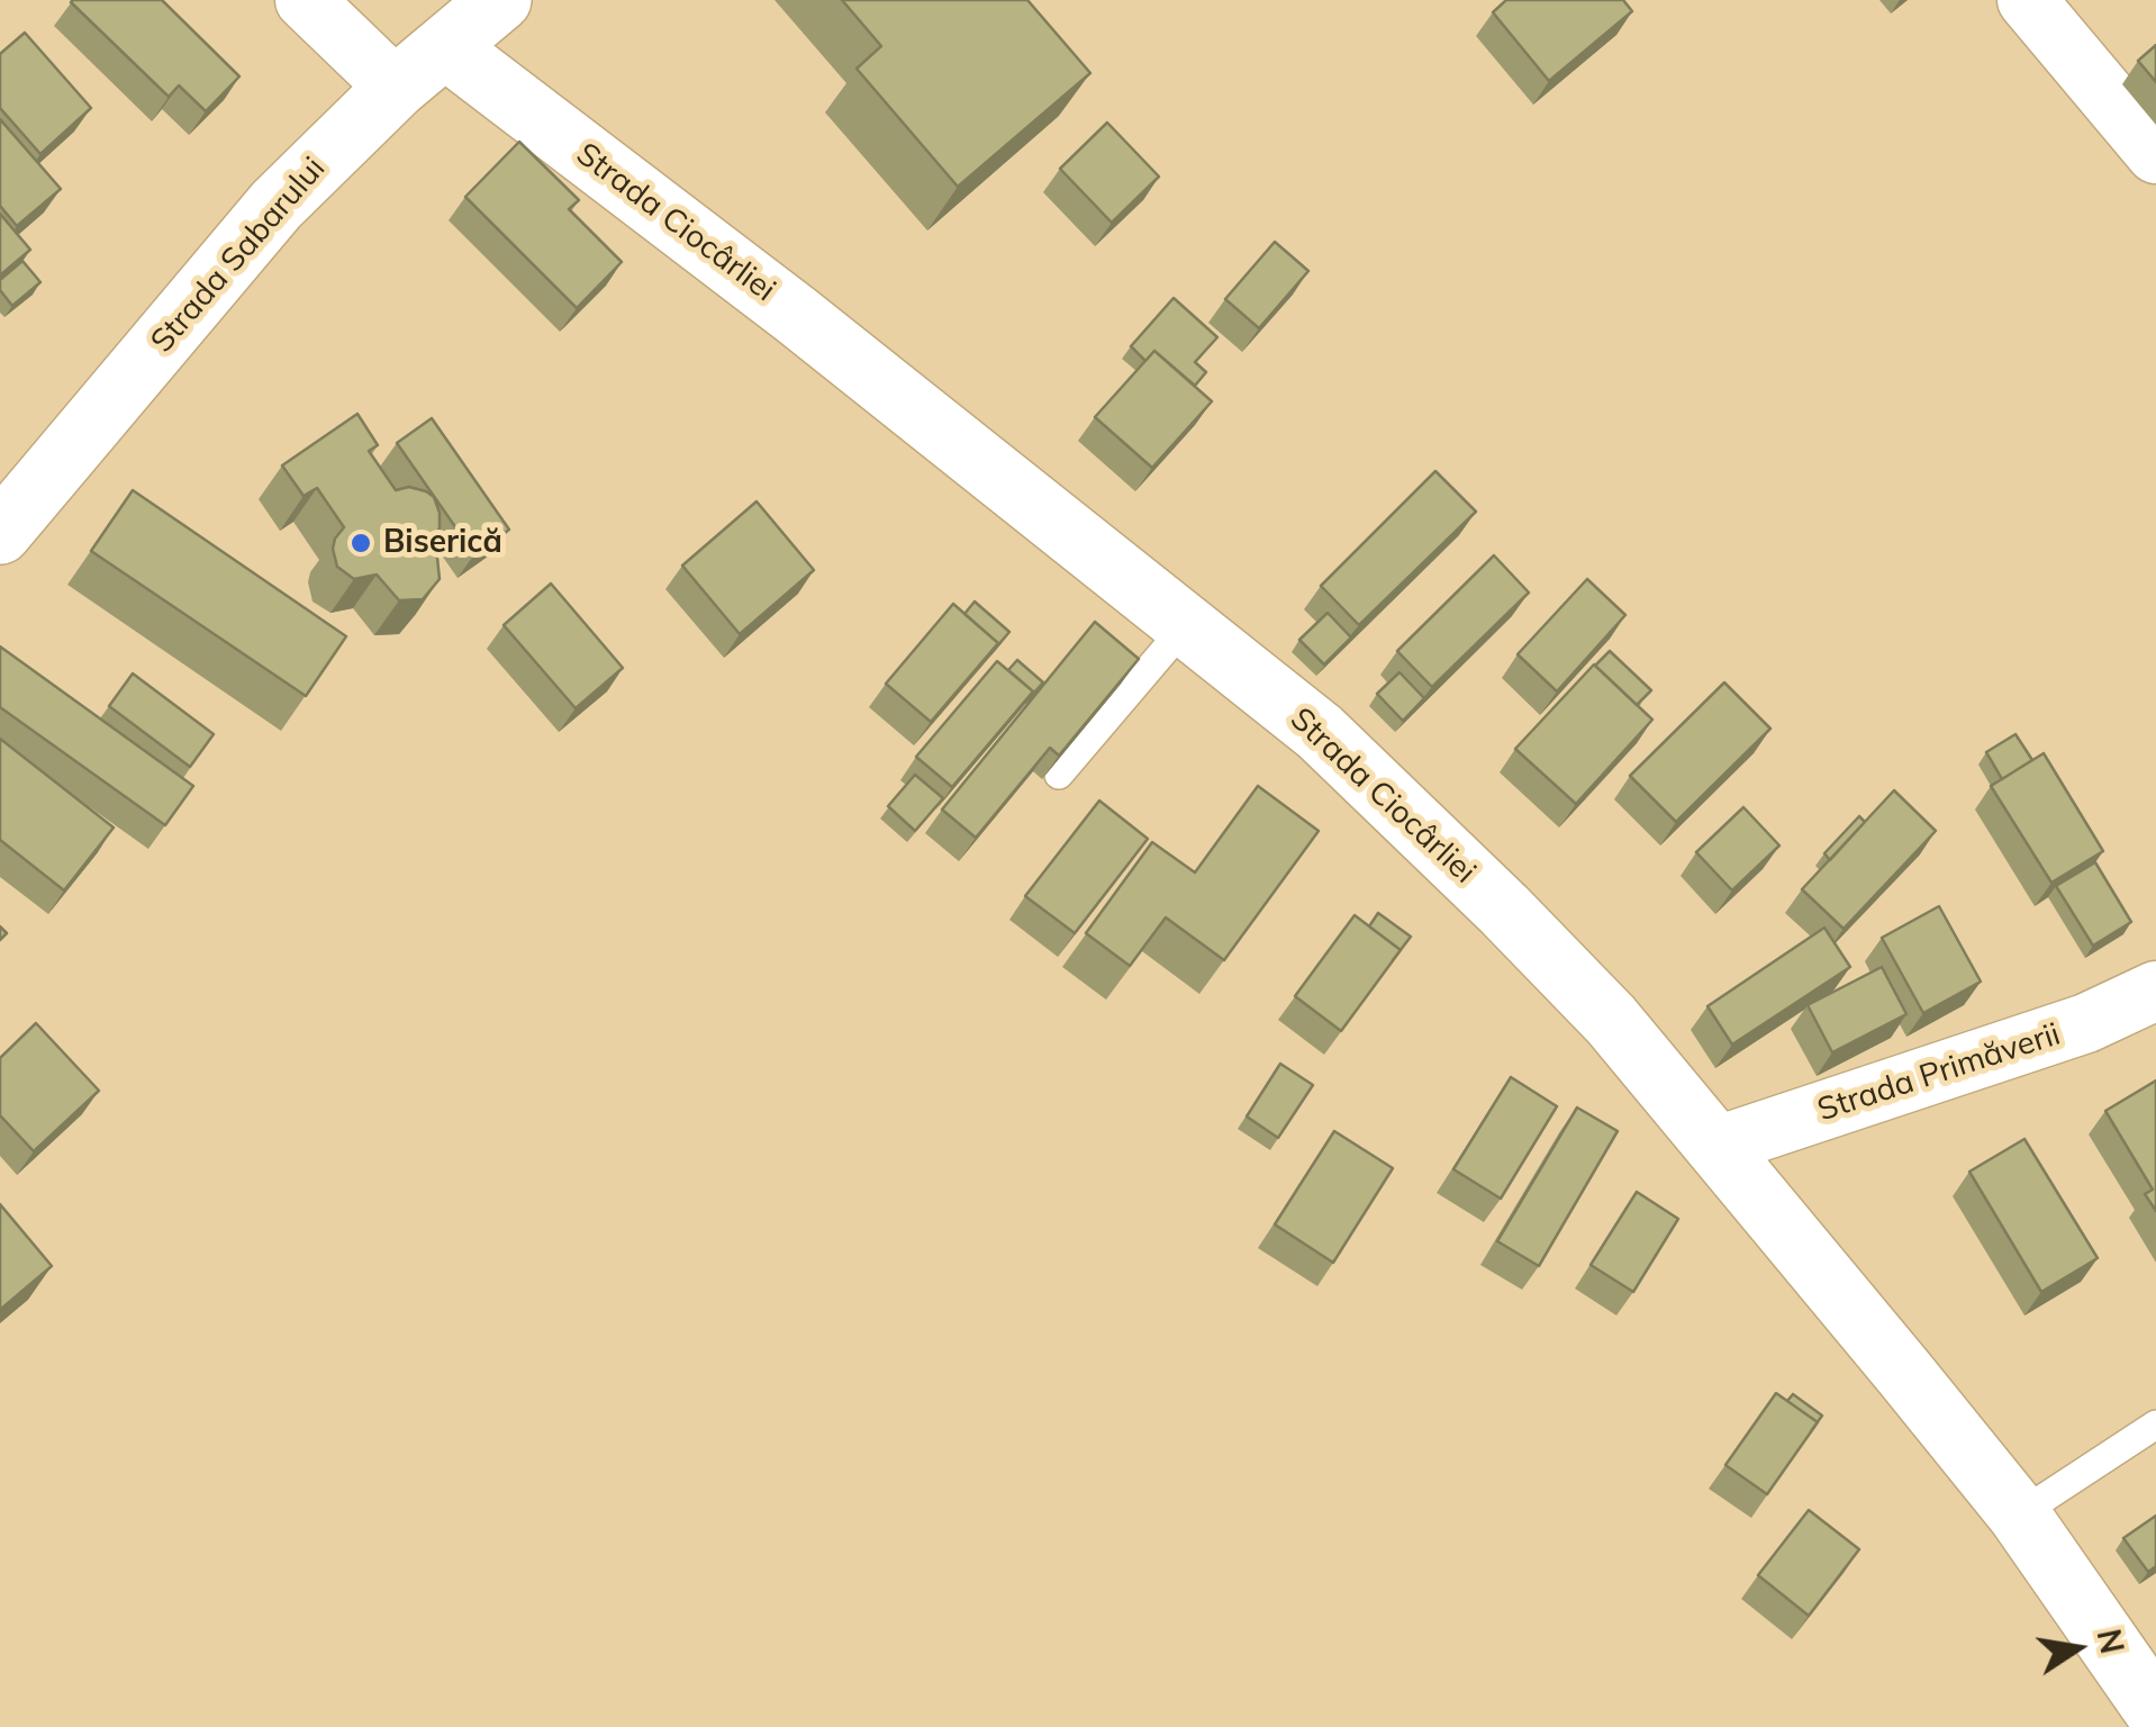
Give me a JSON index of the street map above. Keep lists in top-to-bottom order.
{
  "streets": {
    "street": ["Strada Ciocârliei", "Strada Sabarului", "Strada Primăverii"]
  },
  "crossings": [
    ["Strada Ciocârliei", "Strada Sabarului"],
    ["Strada Ciocârliei", "Strada Primăverii"]
  ],
  "places": ["Biserică"],
  "north": "right"
}
